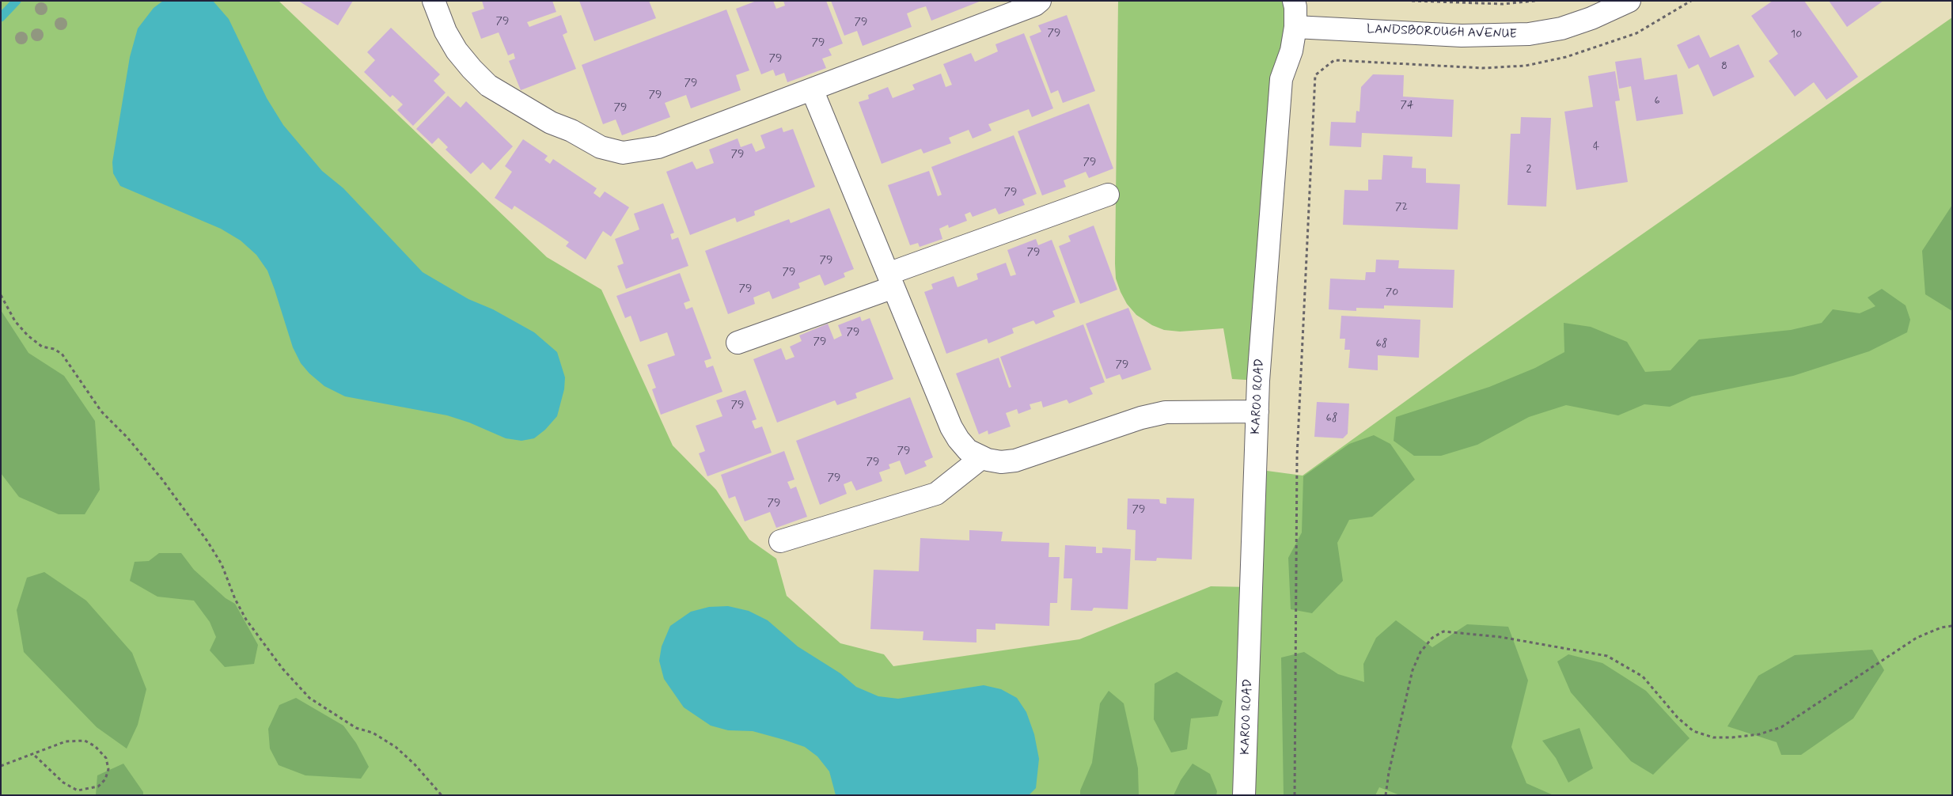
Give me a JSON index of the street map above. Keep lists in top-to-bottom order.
{
  "streets": {
    "street": ["LANDSBOROUGH AVENUE", "KAROO ROAD"]
  },
  "crossings": [
    ["LANDSBOROUGH AVENUE", "KAROO ROAD"]
  ],
  "house_numbers": [
    "79",
    "79",
    "79",
    "10",
    "79",
    "79",
    "8",
    "79",
    "79",
    "6",
    "74",
    "79",
    "4",
    "79",
    "79",
    "2",
    "79",
    "72",
    "79",
    "79",
    "79",
    "79",
    "70",
    "79",
    "79",
    "68",
    "79",
    "79",
    "68",
    "79",
    "79",
    "79",
    "79",
    "79"
  ]
}
